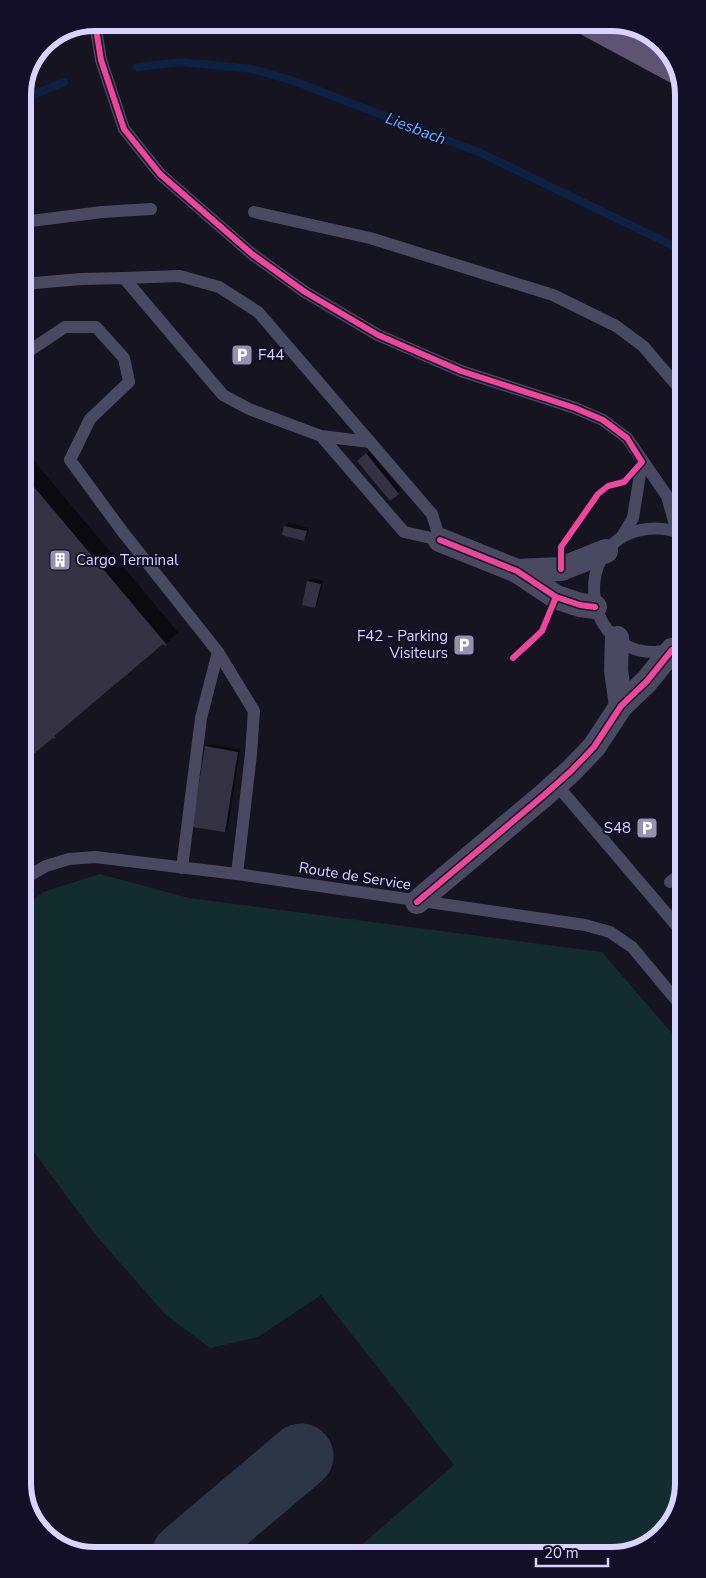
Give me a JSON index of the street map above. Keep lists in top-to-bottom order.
{
  "streets": {
    "lane": ["Route de Service"]
  },
  "water": ["Liesbach"],
  "places": {
    "parking": ["F44", "F42 - Parking Visiteurs", "S48"],
    "building": ["Cargo Terminal"]
  },
  "scale_bar": "20 m"
}
